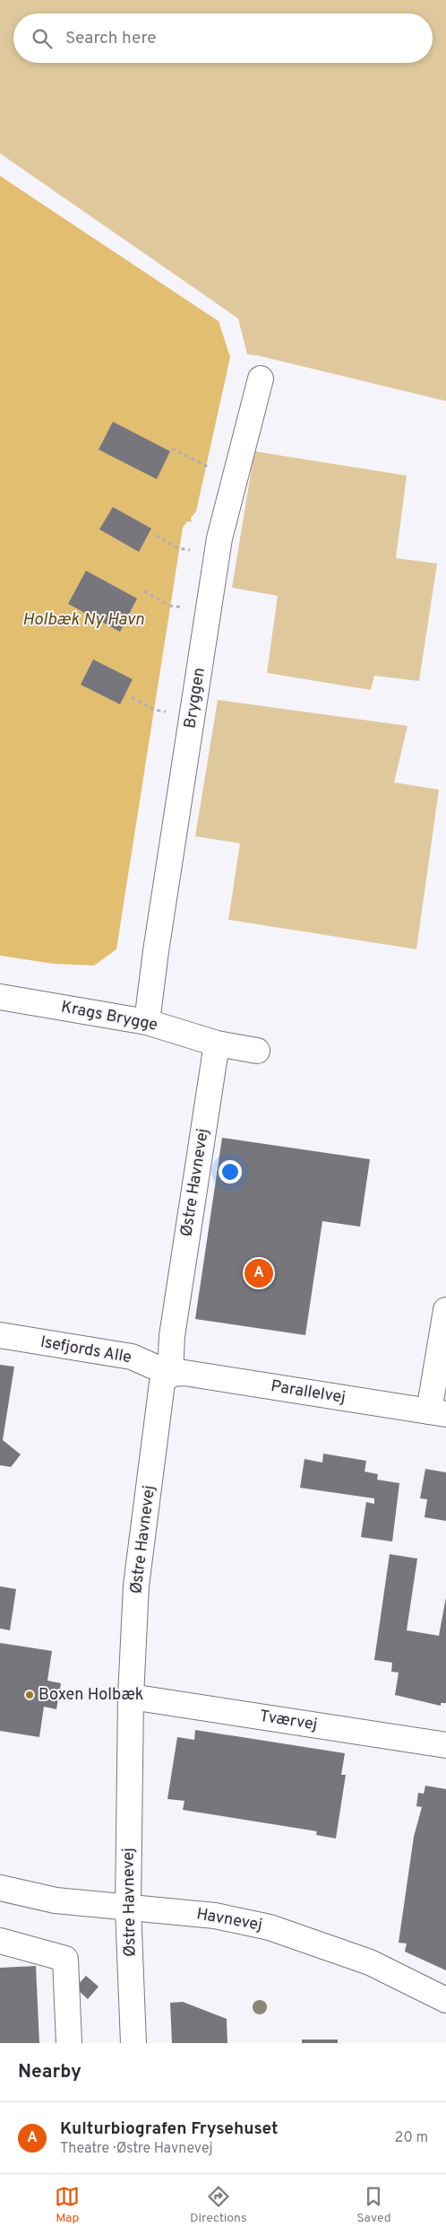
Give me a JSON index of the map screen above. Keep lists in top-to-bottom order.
{
  "streets": {
    "street": [
      "Bryggen",
      "Krags Brygge",
      "Østre Havnevej",
      "Isefjords Alle",
      "Parallelvej",
      "Tværvej",
      "Havnevej"
    ]
  },
  "crossings": [
    ["Bryggen", "Krags Brygge"],
    ["Krags Brygge", "Østre Havnevej"],
    ["Østre Havnevej", "Isefjords Alle"],
    ["Østre Havnevej", "Parallelvej"],
    ["Østre Havnevej", "Tværvej"],
    ["Østre Havnevej", "Havnevej"],
    ["Isefjords Alle", "Parallelvej"]
  ],
  "water": ["Holbæk Ny Havn"],
  "places": ["Boxen Holbæk"],
  "page": {
    "search": "Search here",
    "pins": "A",
    "heading": "Nearby",
    "list": [
      {
        "mark": "A",
        "name": "Kulturbiografen Frysehuset",
        "note": "Theatre · Østre Havnevej",
        "value": "20 m"
      }
    ],
    "nav": ["Map", "Directions", "Saved"]
  }
}
